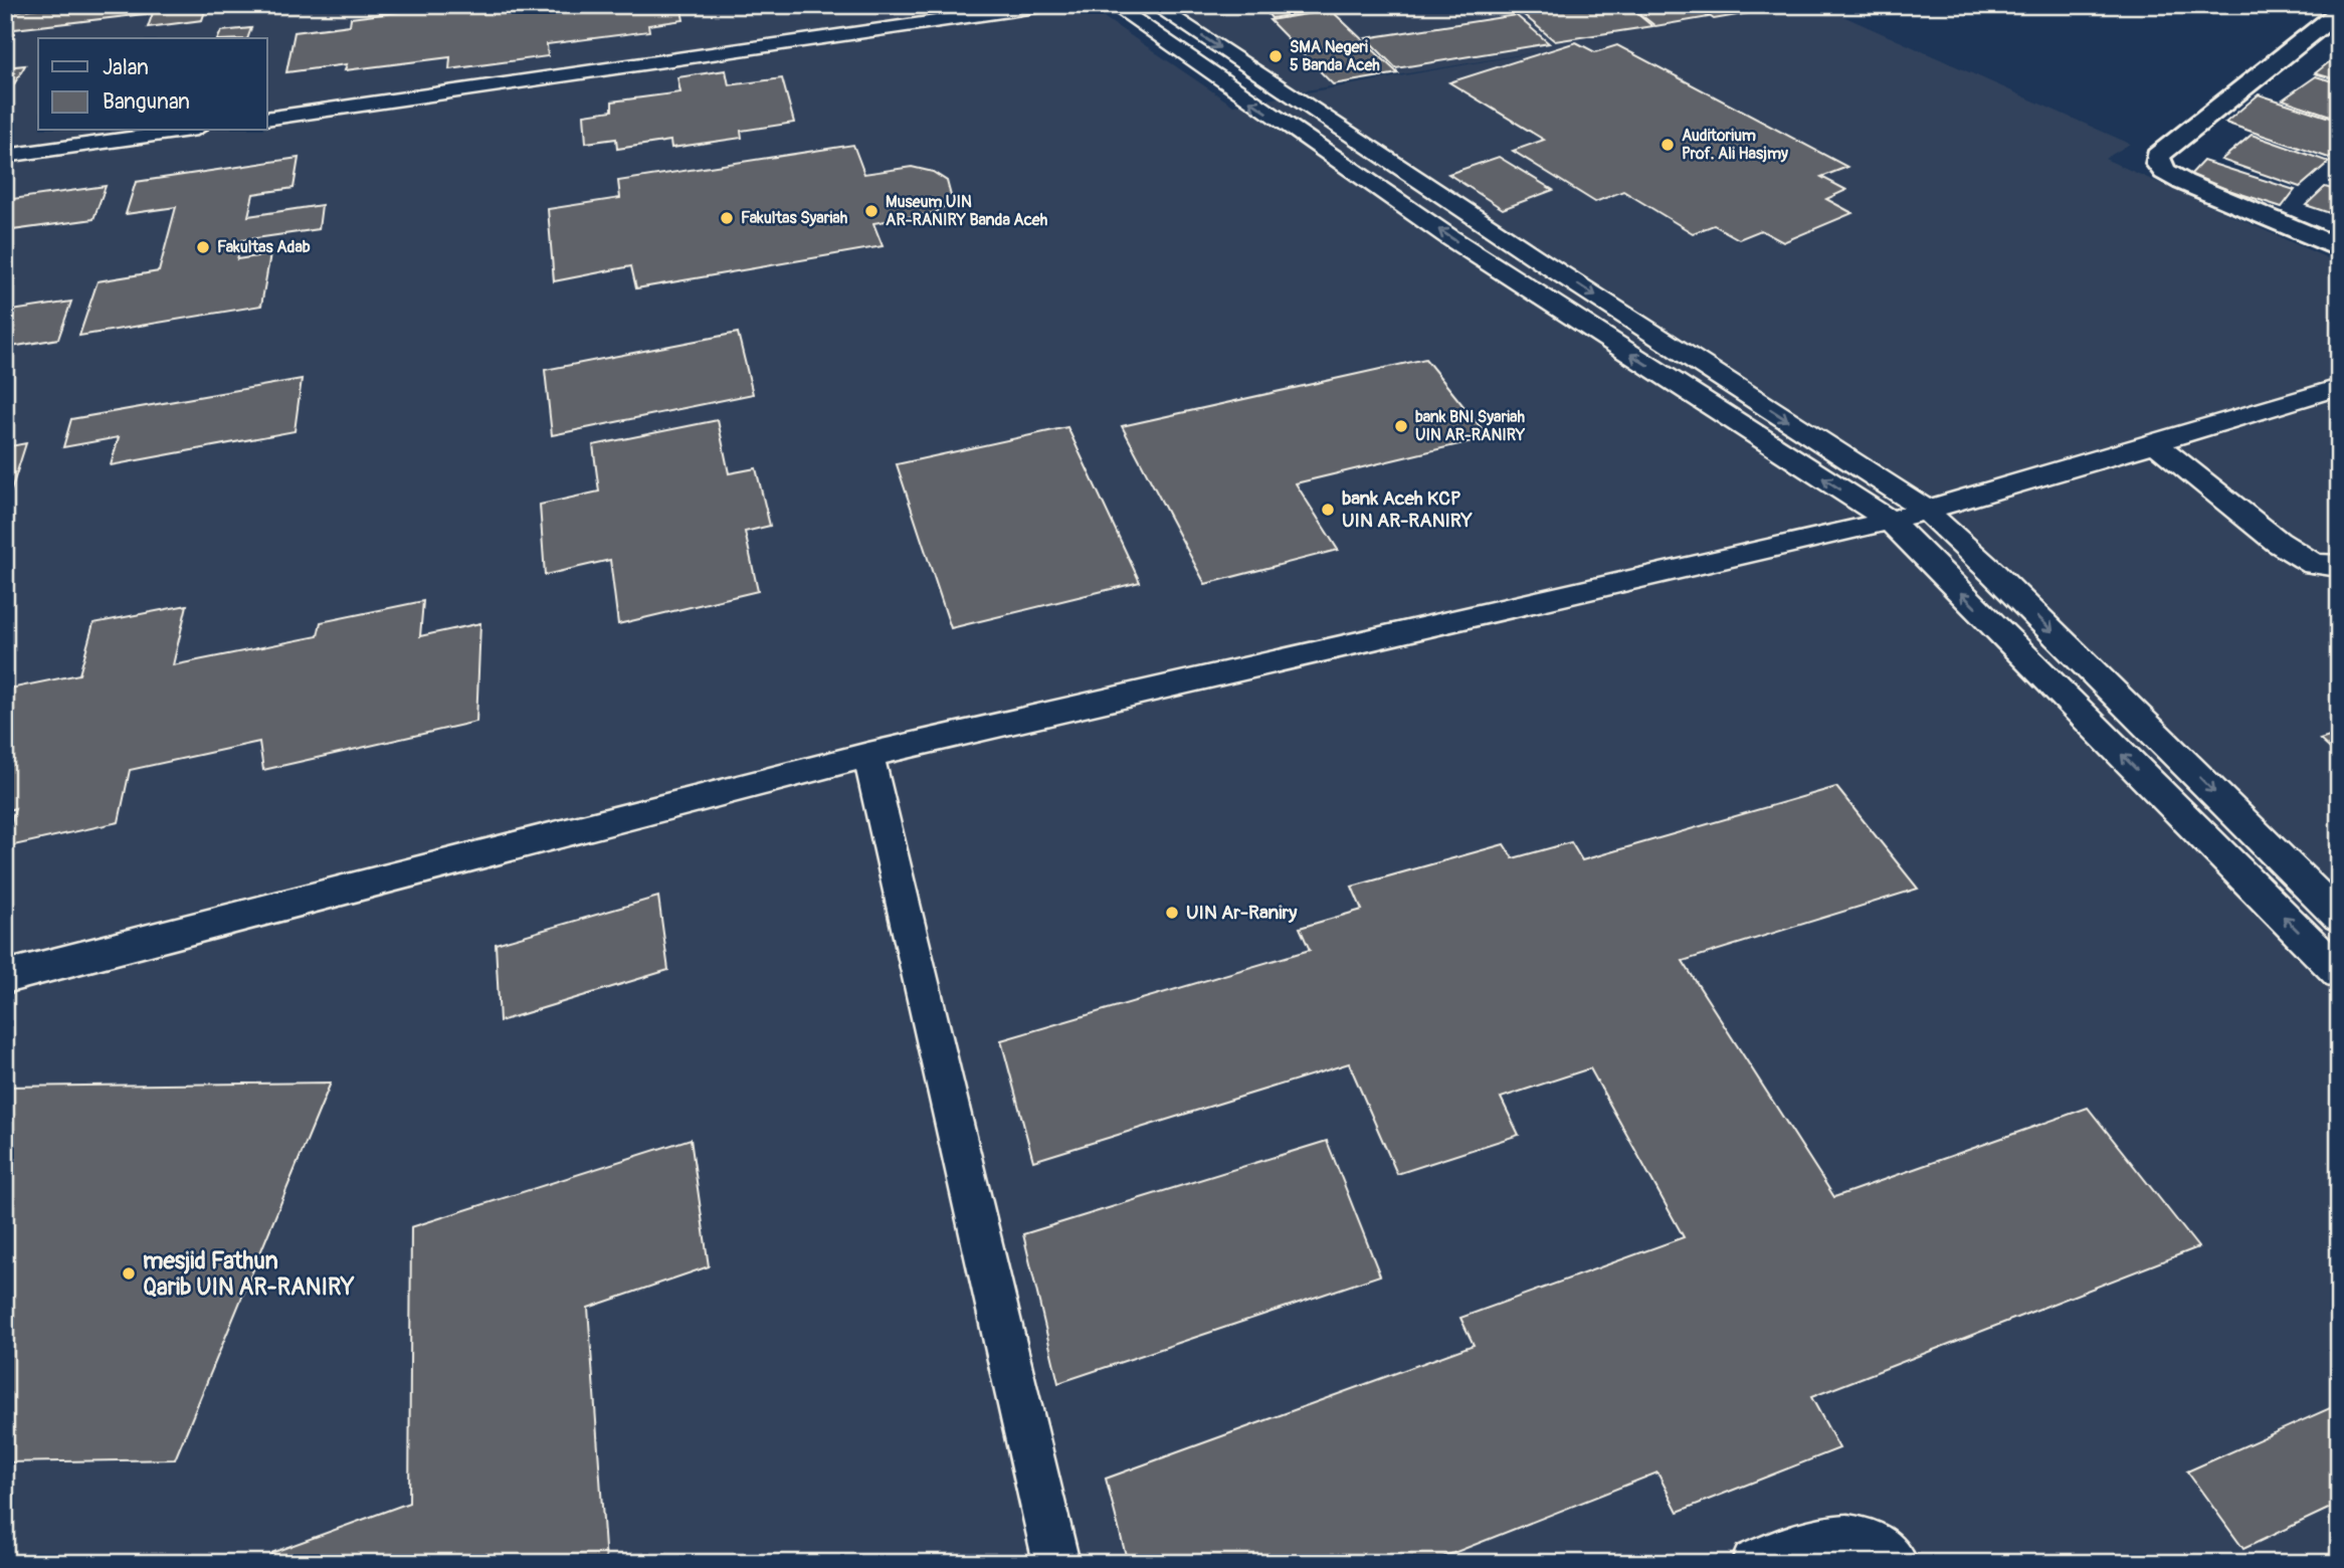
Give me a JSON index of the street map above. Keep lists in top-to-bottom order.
{
  "places": [
    "SMA Negeri 5 Banda Aceh",
    "Auditorium Prof. Ali Hasjmy",
    "Museum UIN AR-RANIRY Banda Aceh",
    "Fakultas Syariah",
    "Fakultas Adab",
    "bank BNI Syariah UIN AR-RANIRY",
    "bank Aceh KCP UIN AR-RANIRY",
    "UIN Ar-Raniry",
    "mesjid Fathun Qarib UIN AR-RANIRY"
  ],
  "legend": ["Jalan", "Bangunan"]
}
